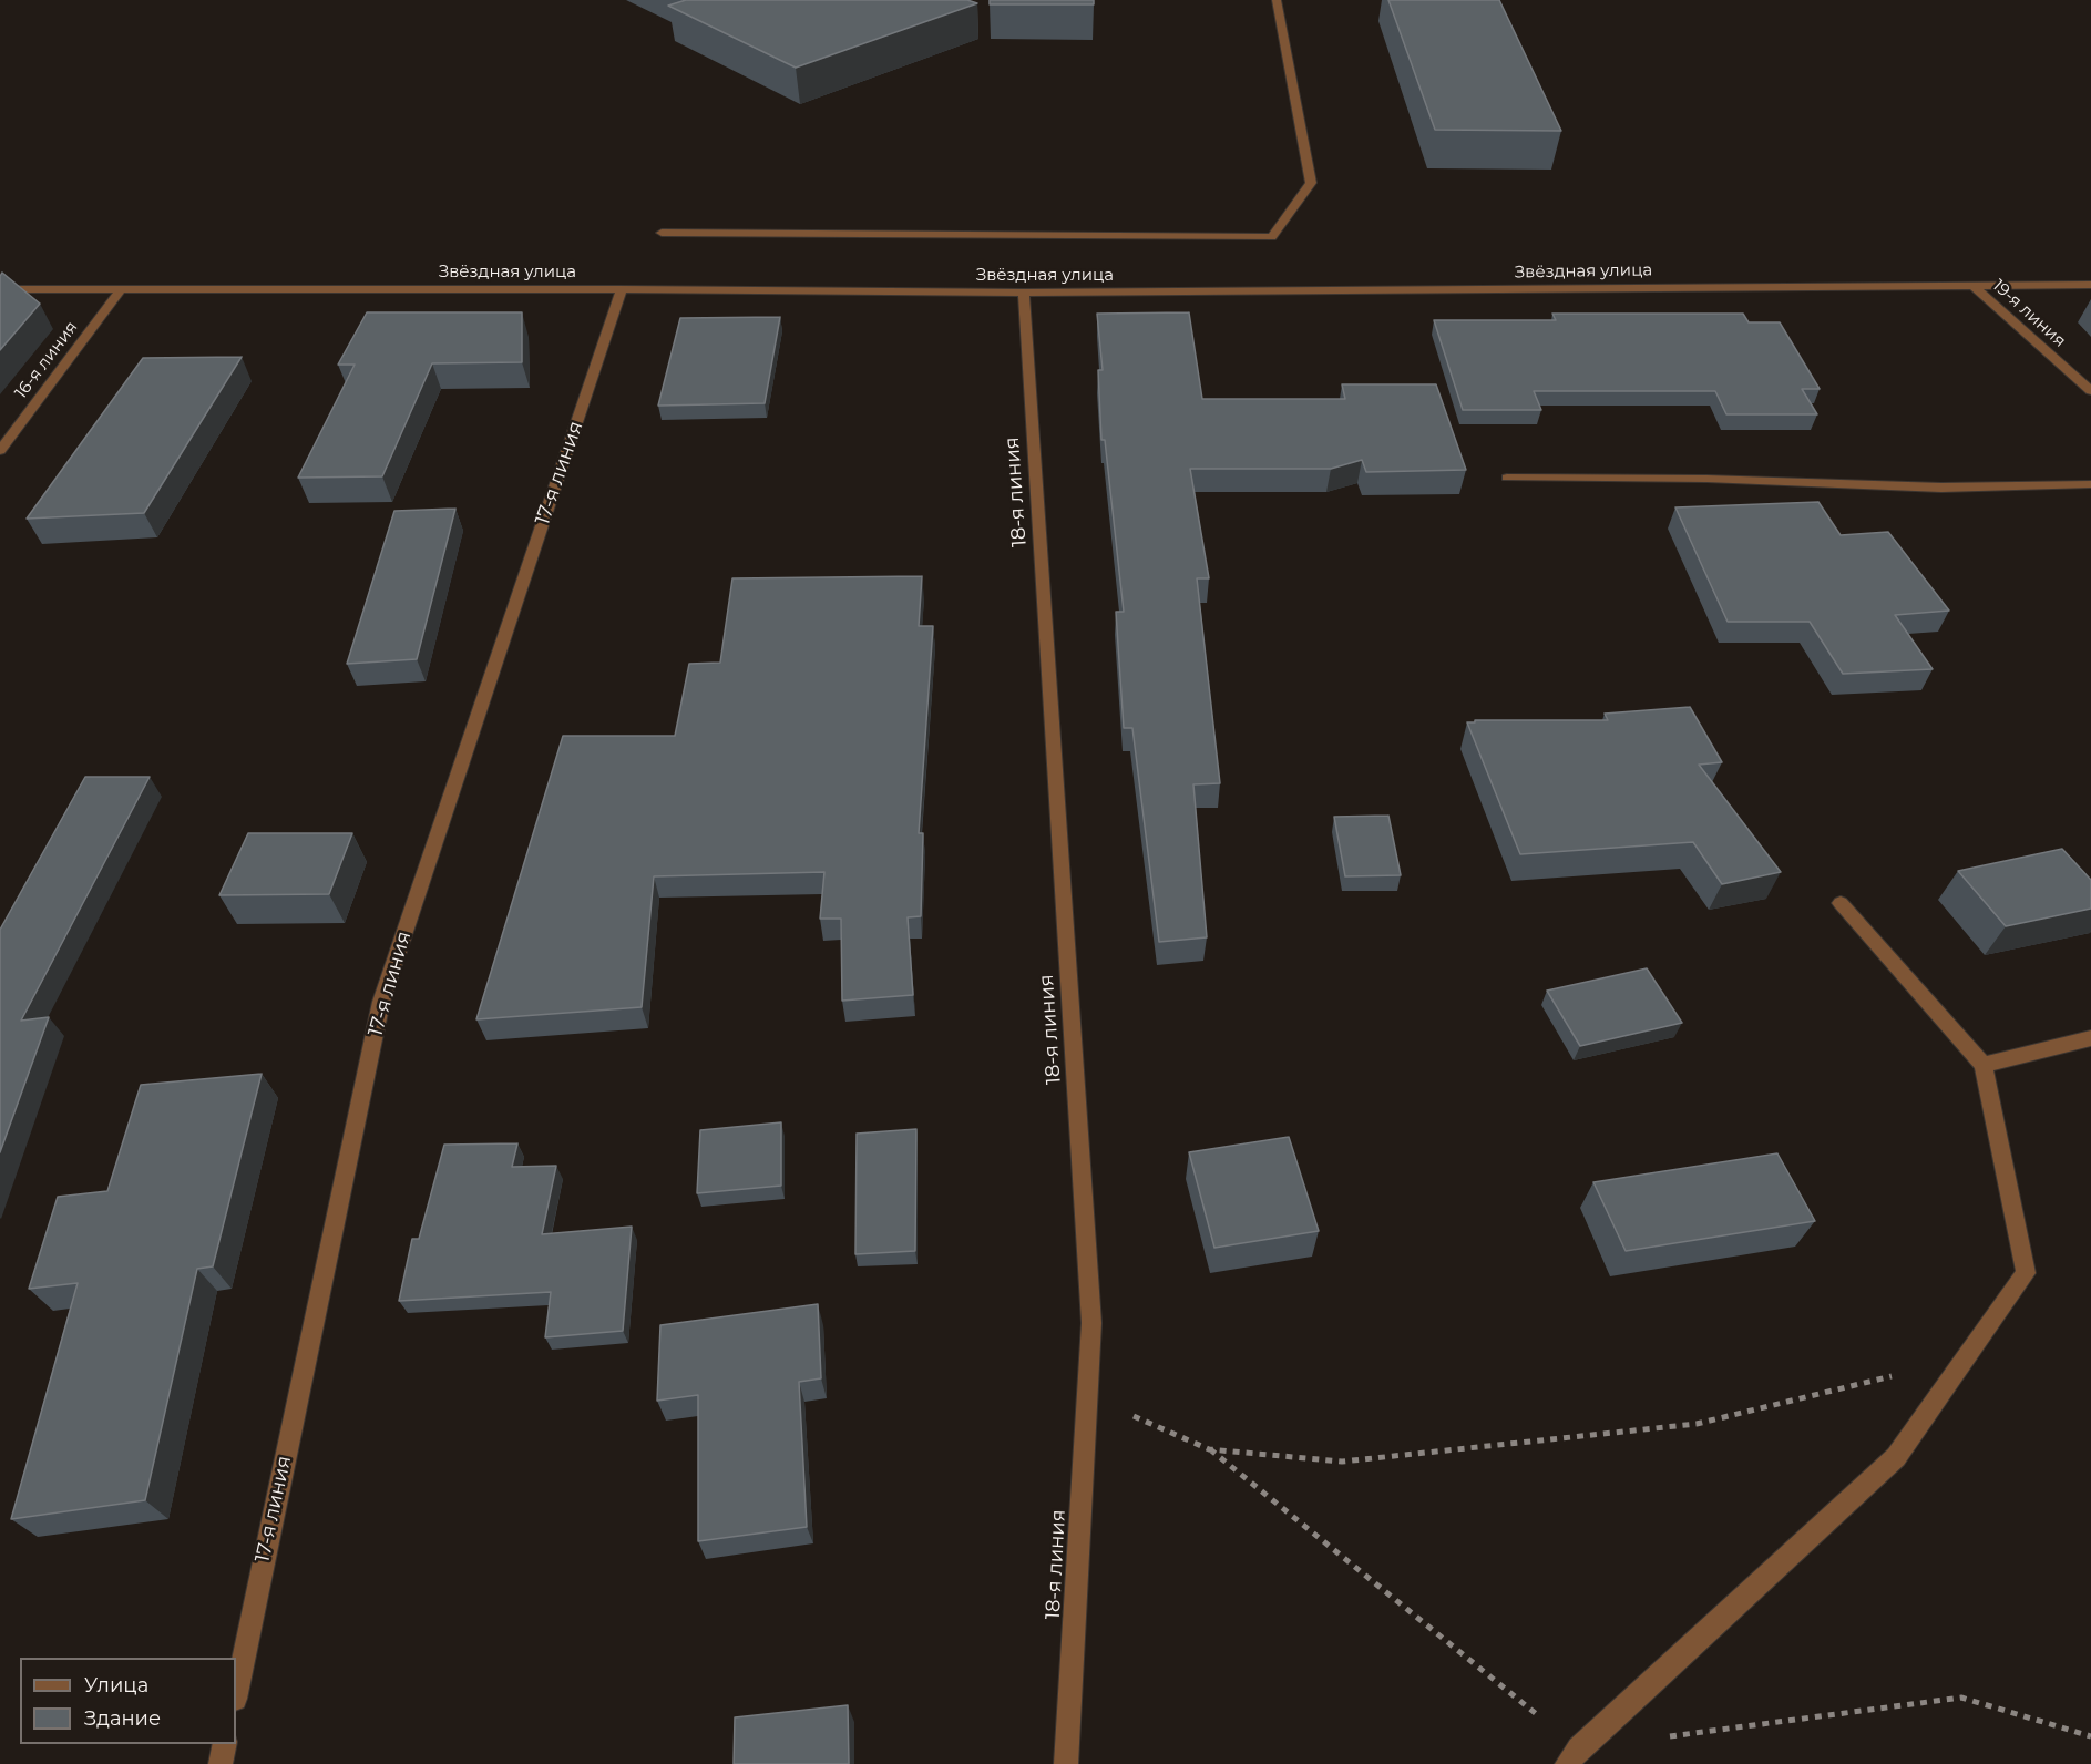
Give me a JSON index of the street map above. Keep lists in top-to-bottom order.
{
  "streets": {
    "street": [
      "Звёздная улица",
      "19-я линия",
      "16-я линия",
      "17-я линия",
      "18-я линия"
    ]
  },
  "crossings": [
    ["Звёздная улица", "19-я линия"],
    ["Звёздная улица", "16-я линия"],
    ["Звёздная улица", "17-я линия"],
    ["Звёздная улица", "18-я линия"]
  ],
  "legend": ["Улица", "Здание"]
}
